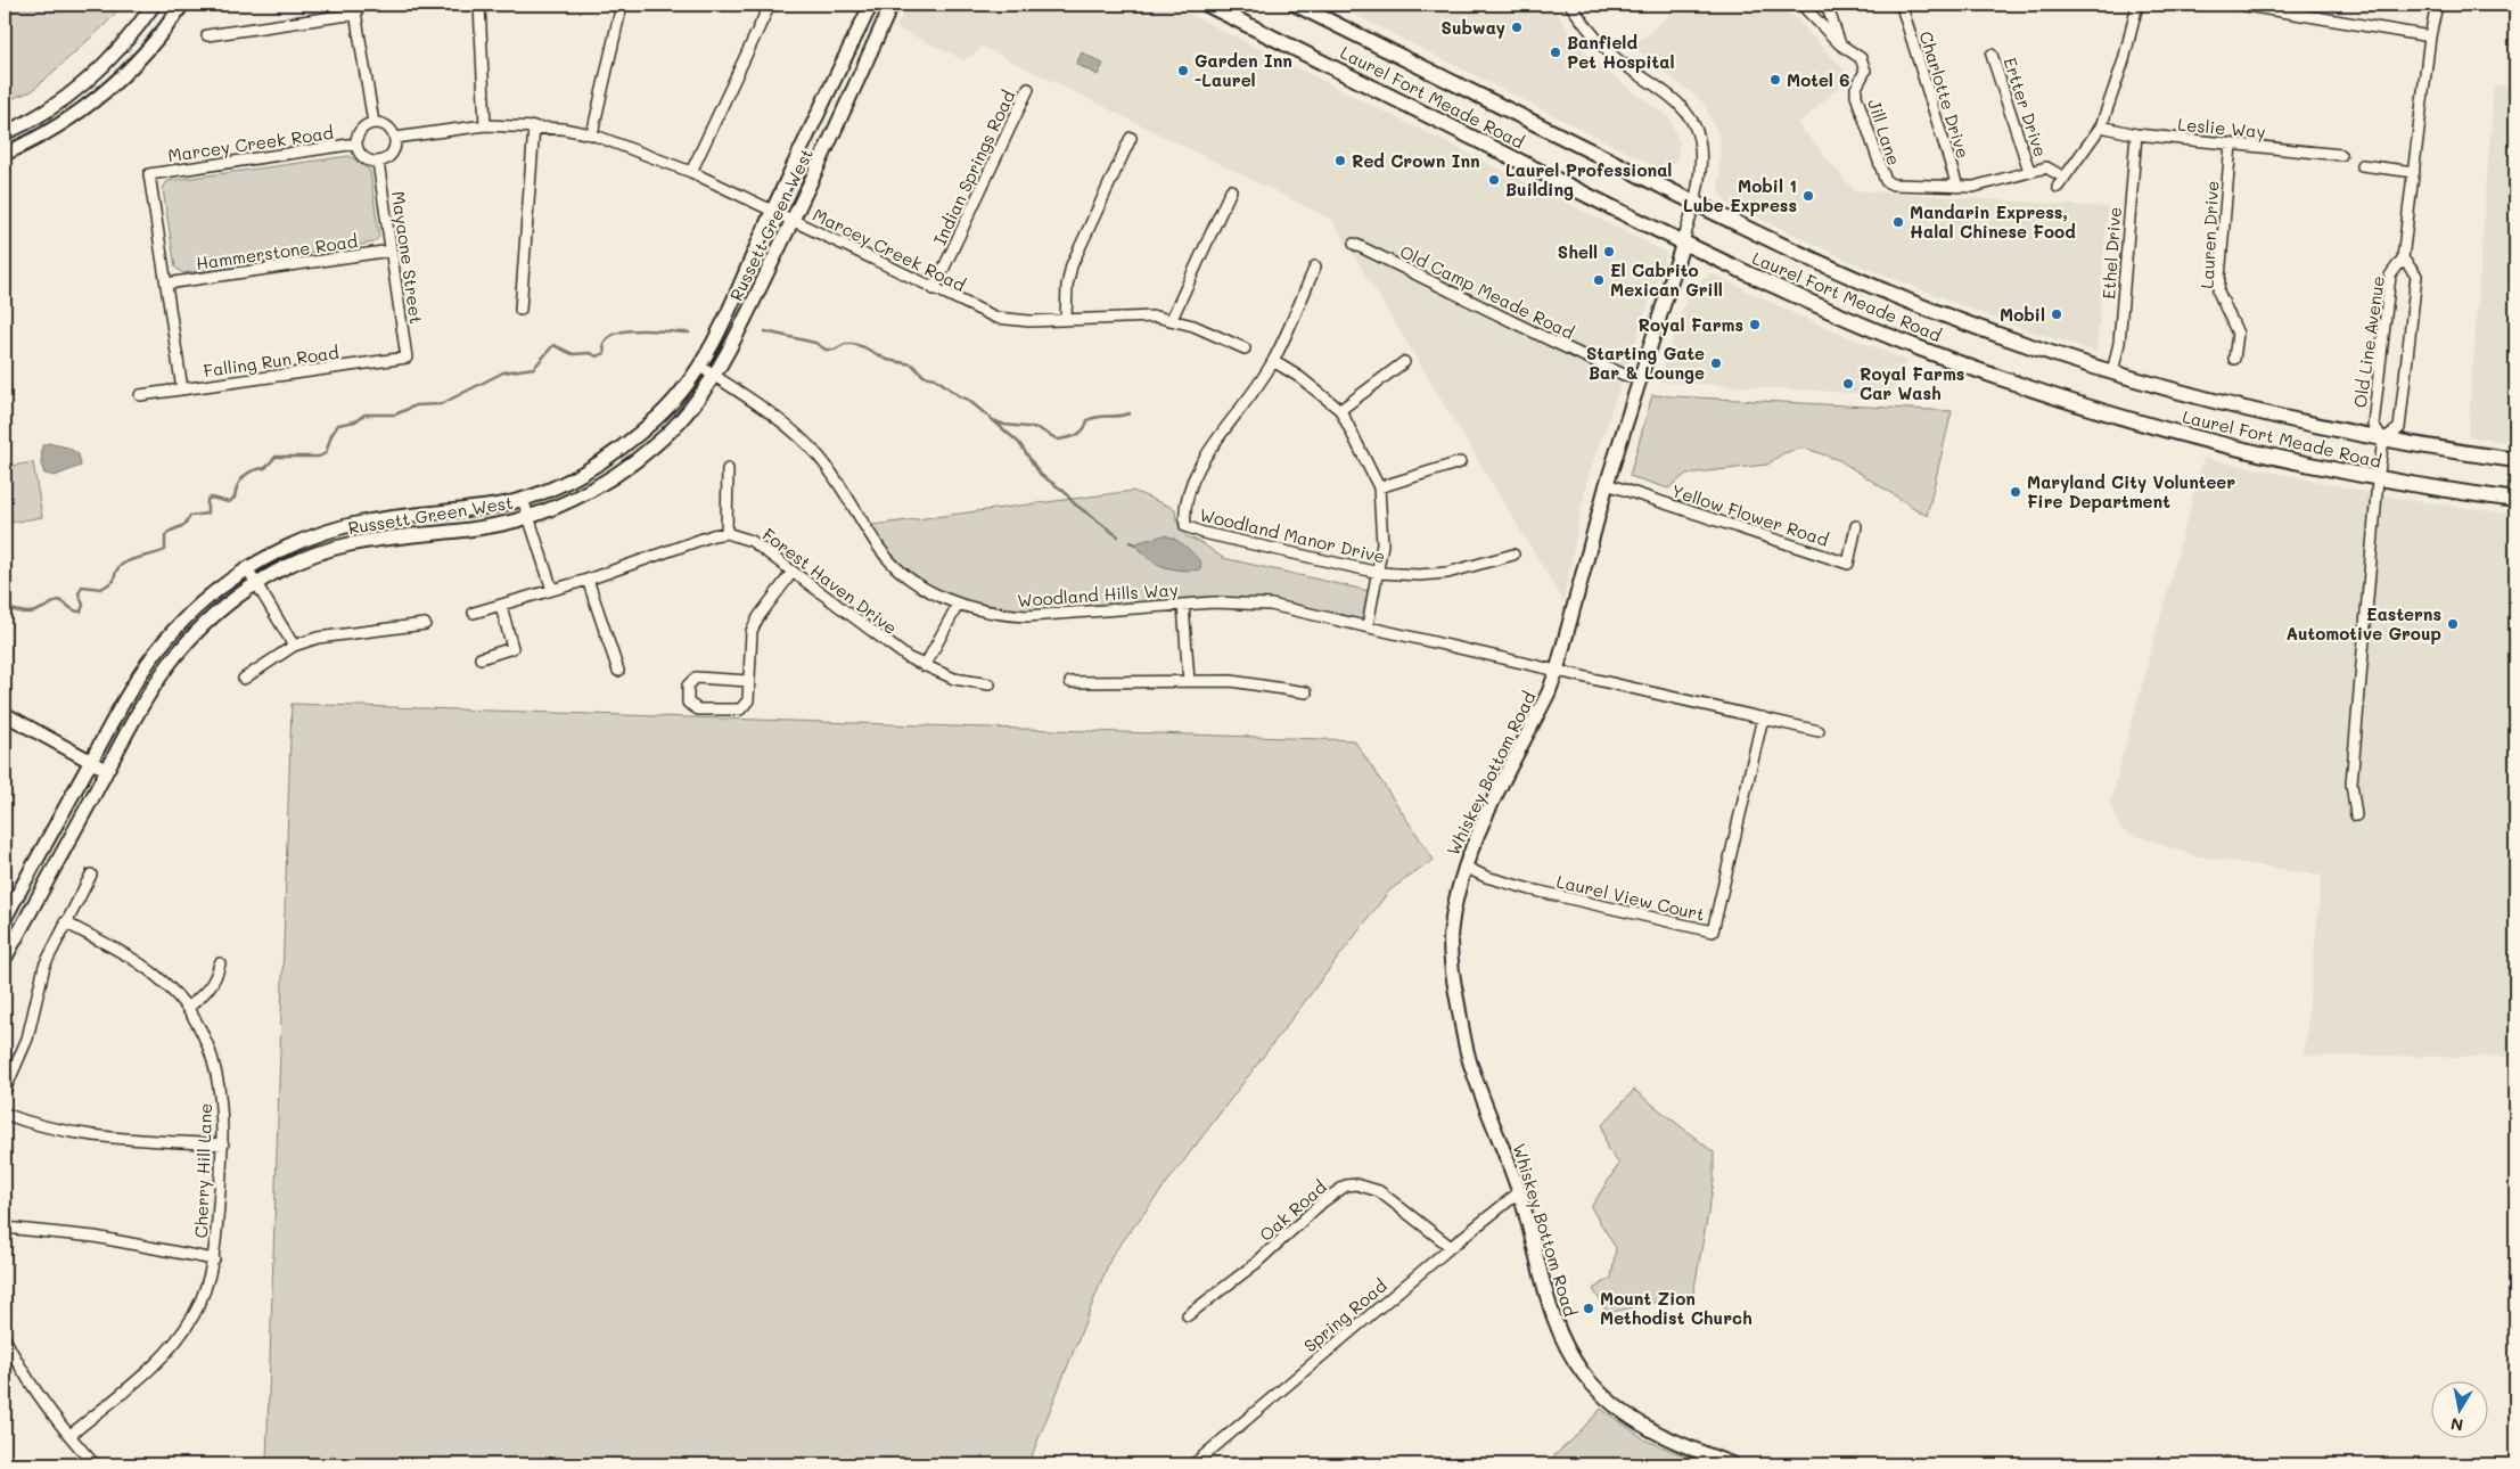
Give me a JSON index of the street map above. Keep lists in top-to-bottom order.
{
  "streets": {
    "main road": ["Laurel Fort Meade Road"],
    "street": [
      "Charlotte Drive",
      "Ertter Drive",
      "Leslie Way",
      "Jill Lane",
      "Marcey Creek Road",
      "Indian Springs Road",
      "Russett Green West",
      "Lauren Drive",
      "Hammerstone Road",
      "Ethel Drive",
      "Mayaone Street",
      "Old Camp Meade Road",
      "Old Line Avenue",
      "Falling Run Road",
      "Yellow Flower Road",
      "Woodland Manor Drive",
      "Forest Haven Drive",
      "Woodland Hills Way",
      "Whiskey Bottom Road",
      "Laurel View Court",
      "Cherry Hill Lane",
      "Oak Road",
      "Spring Road"
    ]
  },
  "crossings": [
    ["Charlotte Drive", "Jill Lane"],
    ["Laurel Fort Meade Road", "Ethel Drive"],
    ["Laurel Fort Meade Road", "Old Line Avenue"],
    ["Laurel Fort Meade Road", "Whiskey Bottom Road"],
    ["Ertter Drive", "Jill Lane"],
    ["Leslie Way", "Lauren Drive"],
    ["Leslie Way", "Ethel Drive"],
    ["Marcey Creek Road", "Indian Springs Road"],
    ["Marcey Creek Road", "Russett Green West"],
    ["Marcey Creek Road", "Hammerstone Road"],
    ["Marcey Creek Road", "Mayaone Street"],
    ["Russett Green West", "Woodland Hills Way"],
    ["Hammerstone Road", "Mayaone Street"],
    ["Mayaone Street", "Falling Run Road"],
    ["Old Camp Meade Road", "Whiskey Bottom Road"],
    ["Yellow Flower Road", "Whiskey Bottom Road"],
    ["Woodland Hills Way", "Whiskey Bottom Road"],
    ["Whiskey Bottom Road", "Laurel View Court"],
    ["Whiskey Bottom Road", "Spring Road"],
    ["Oak Road", "Spring Road"]
  ],
  "places": [
    "Subway",
    "Banfield Pet Hospital",
    "Garden Inn -Laurel",
    "Motel 6",
    "Red Crown Inn",
    "Laurel Professional Building",
    "Mobil 1 Lube Express",
    "Mandarin Express, Halal Chinese Food",
    "Shell",
    "El Cabrito Mexican Grill",
    "Mobil",
    "Royal Farms",
    "Starting Gate Bar & Lounge",
    "Royal Farms Car Wash",
    "Maryland City Volunteer Fire Department",
    "Easterns Automotive Group",
    "Mount Zion Methodist Church"
  ],
  "north": "bottom"
}
